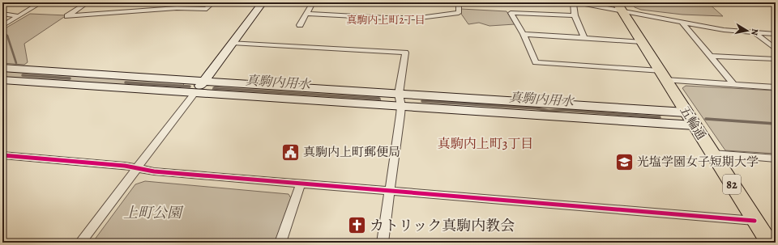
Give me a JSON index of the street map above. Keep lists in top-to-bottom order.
{
  "streets": {
    "main road": ["五輪通", "82"]
  },
  "districts": ["真駒内上町2丁目", "真駒内上町3丁目"],
  "water": ["真駒内用水"],
  "parks": ["上町公園"],
  "places": {
    "public building": ["真駒内上町郵便局"],
    "school or university": ["光塩学園女子短期大学"],
    "church": ["カトリック真駒内教会"]
  },
  "north": "right"
}
